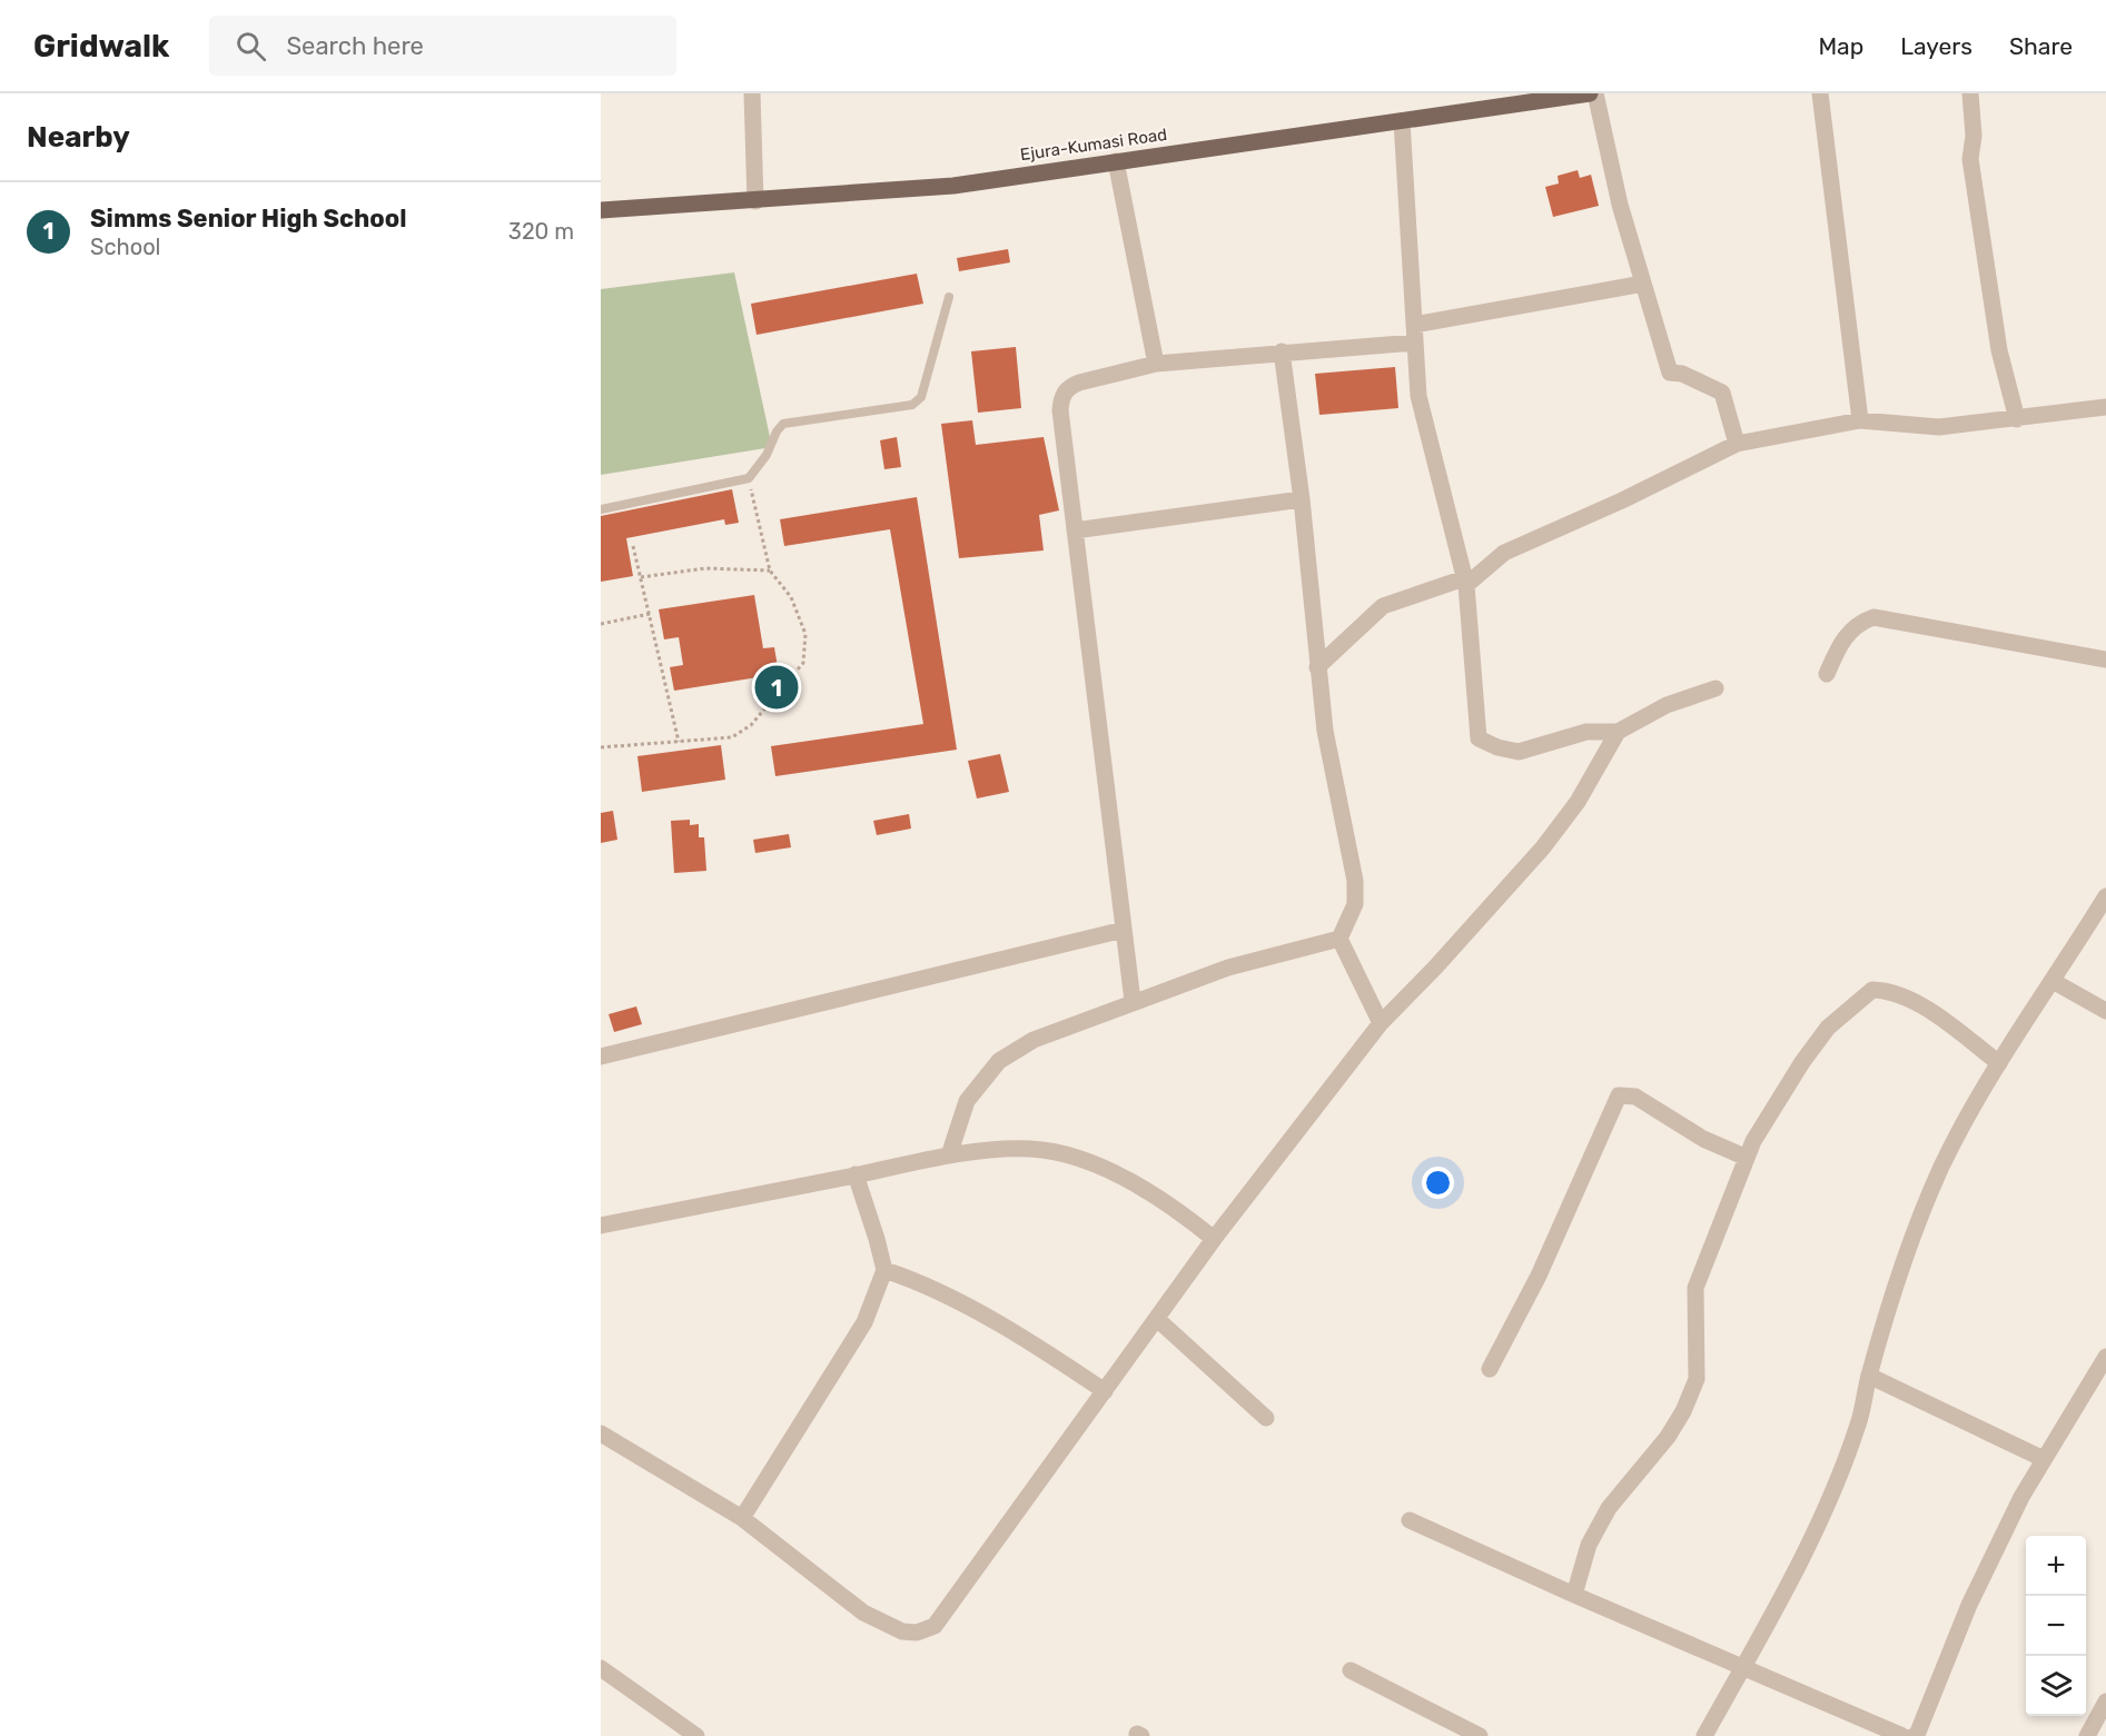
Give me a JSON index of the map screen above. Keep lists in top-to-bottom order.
{
  "streets": {
    "main road": ["Ejura-Kumasi Road"]
  },
  "page": {
    "header": "Gridwalk",
    "search": "Search here",
    "nav": ["Map", "Layers", "Share"],
    "heading": "Nearby",
    "list": [
      {
        "mark": "1",
        "name": "Simms Senior High School",
        "note": "School",
        "value": "320 m"
      }
    ],
    "pins": "1",
    "map_buttons": ["+", "−"]
  }
}
